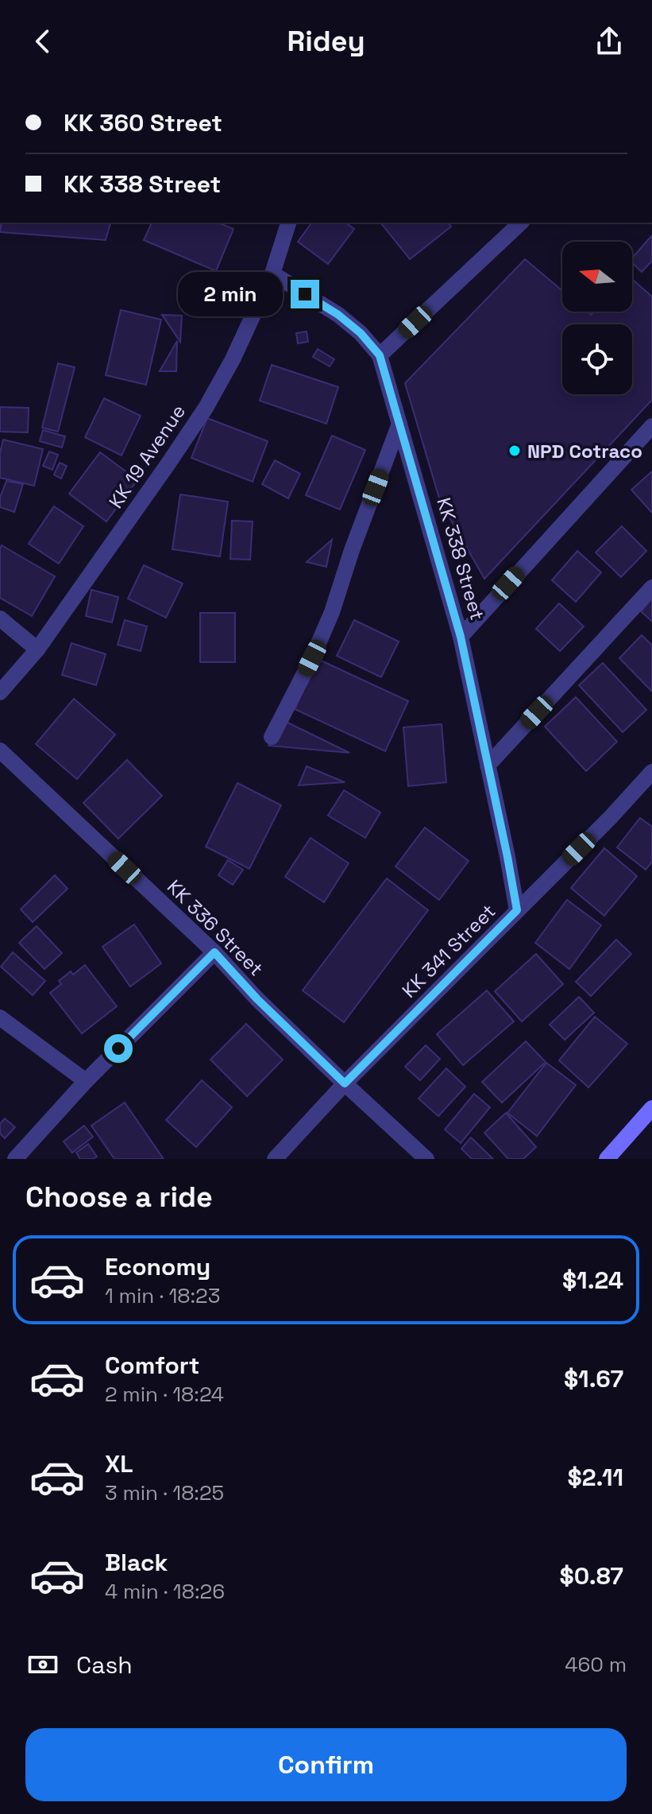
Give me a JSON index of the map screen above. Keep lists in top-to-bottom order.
{
  "streets": {
    "street": [
      "KK 19 Avenue",
      "KK 338 Street",
      "KK 336 Street",
      "KK 341 Street"
    ]
  },
  "crossings": [
    ["KK 19 Avenue", "KK 338 Street"],
    ["KK 338 Street", "KK 341 Street"],
    ["KK 336 Street", "KK 341 Street"]
  ],
  "places": ["NPD Cotraco"],
  "north": "left",
  "page": {
    "header": "Ridey",
    "banner": ["KK 360 Street", "KK 338 Street"],
    "bubble": "2 min",
    "heading": "Choose a ride",
    "list": [
      {
        "name": "Economy",
        "note": "1 min · 18:23",
        "value": "$1.24"
      },
      {
        "name": "Comfort",
        "note": "2 min · 18:24",
        "value": "$1.67"
      },
      {
        "name": "XL",
        "note": "3 min · 18:25",
        "value": "$2.11"
      },
      {
        "name": "Black",
        "note": "4 min · 18:26",
        "value": "$0.87"
      }
    ],
    "pay": ["Cash", "460 m"],
    "buttons": "Confirm"
  }
}
